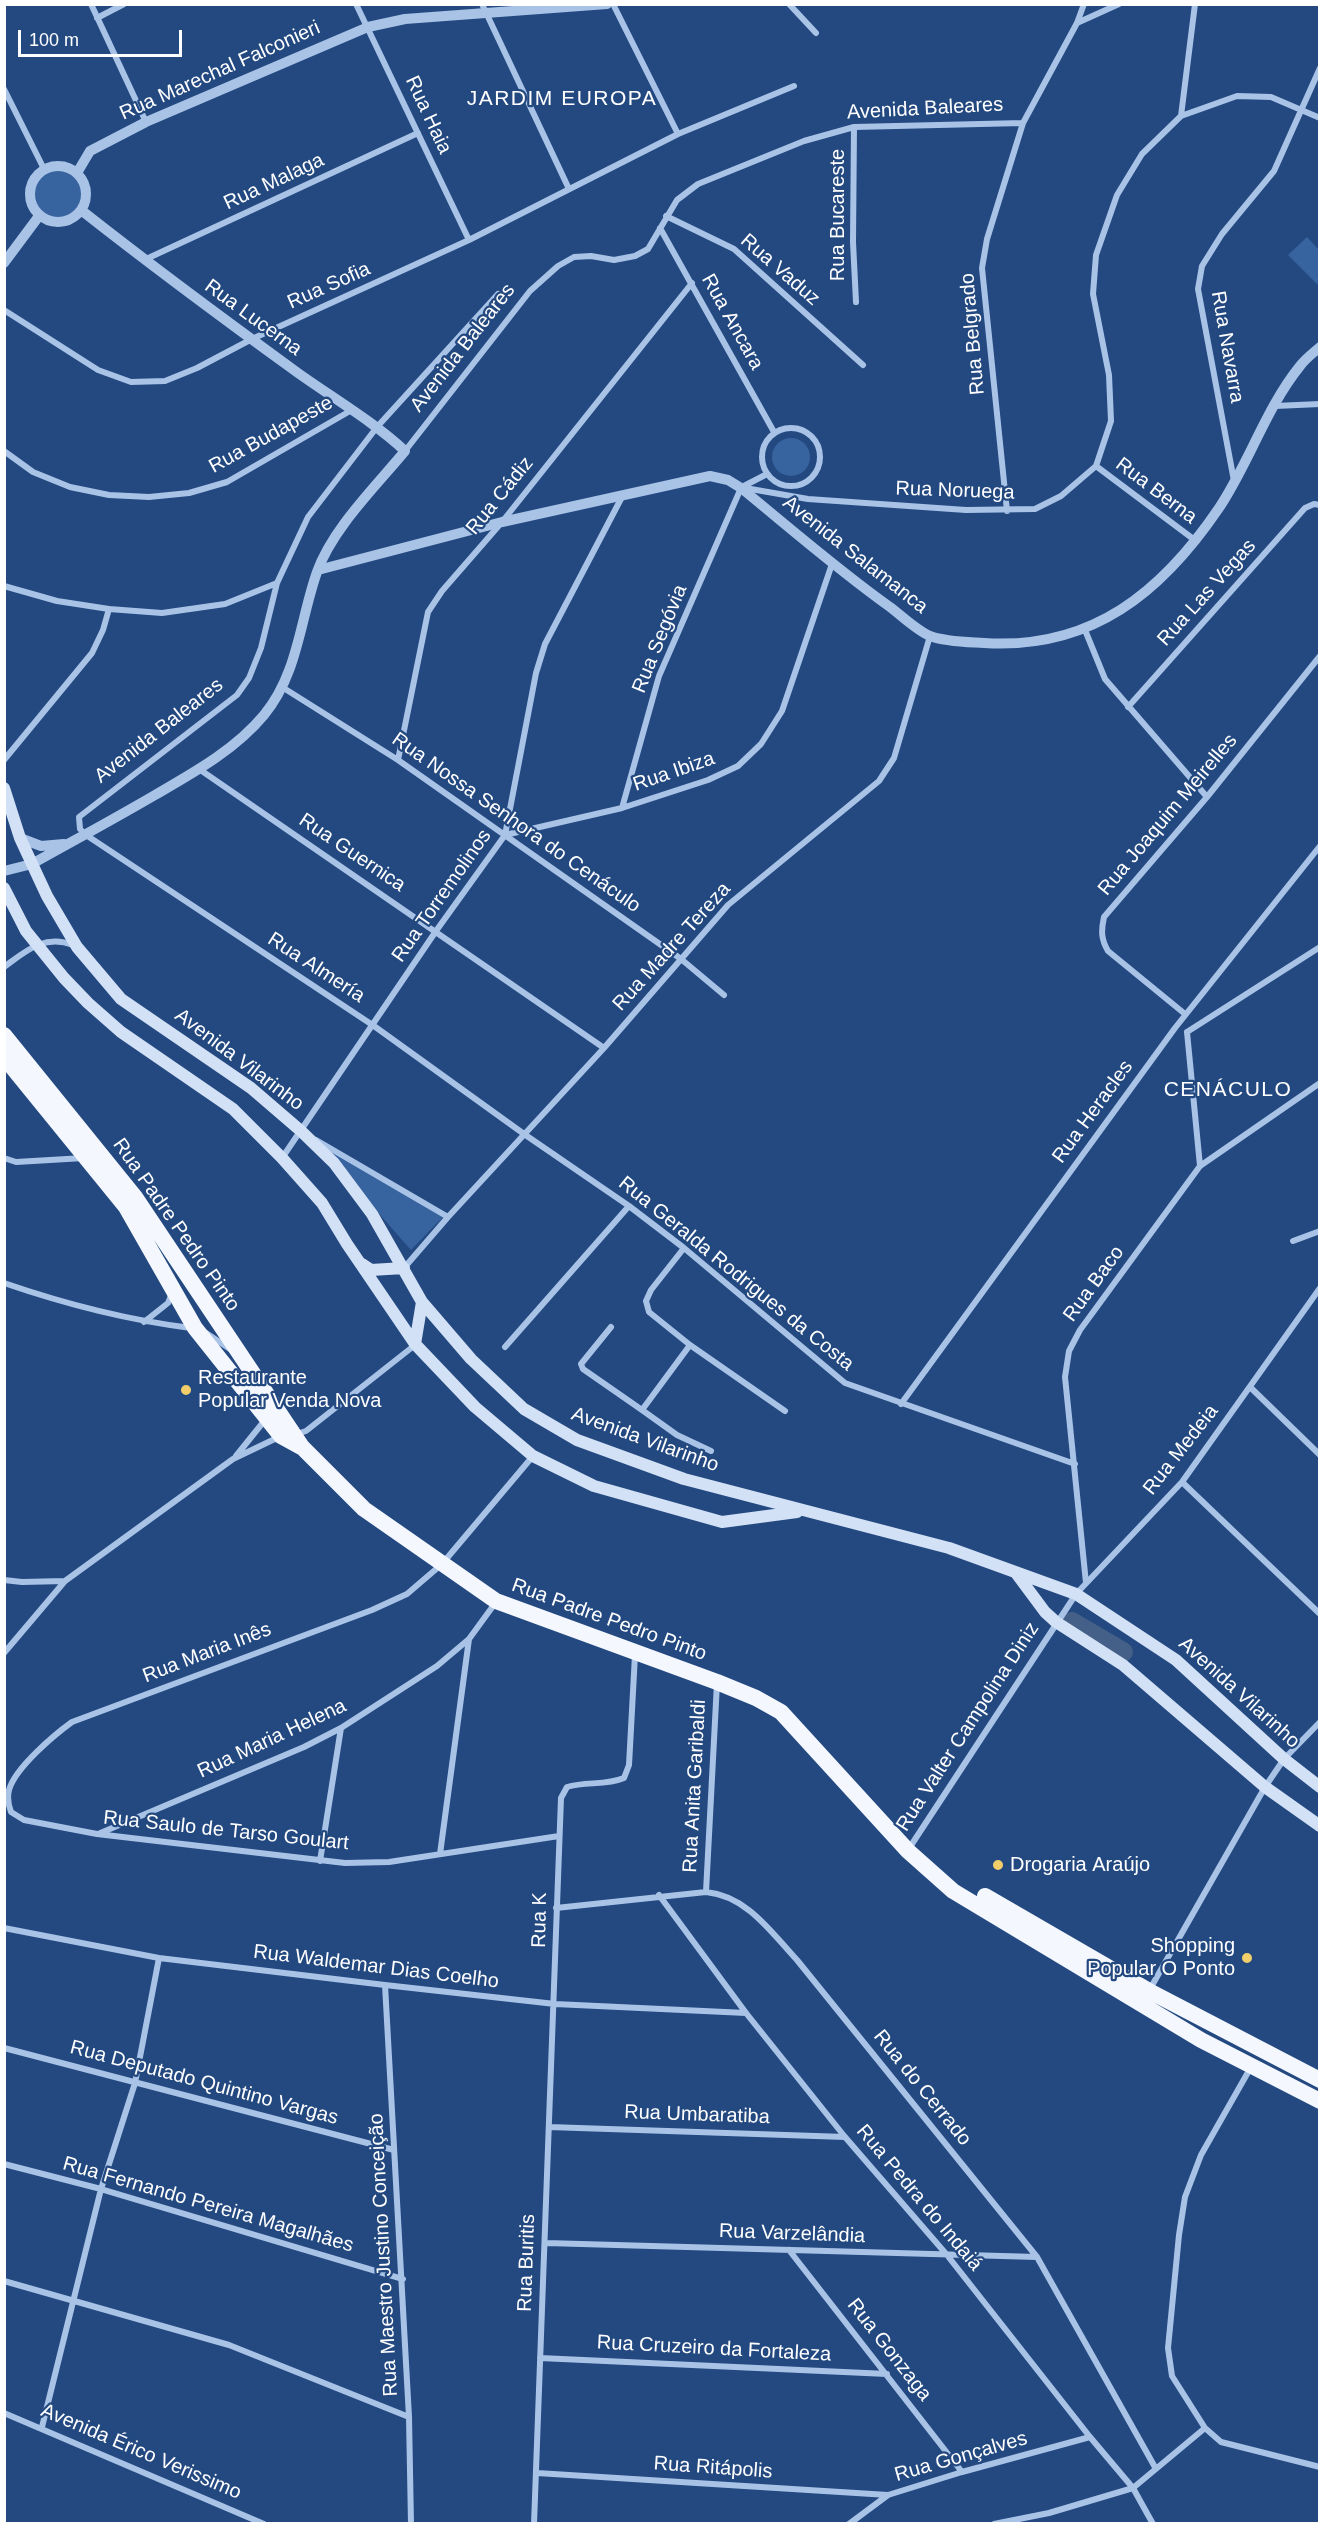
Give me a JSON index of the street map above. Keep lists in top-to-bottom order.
{
  "streets": {
    "highway": ["Rua Padre Pedro Pinto"],
    "main road": ["Avenida Vilarinho"],
    "street": [
      "Rua Marechal Falconieri",
      "Avenida Baleares",
      "Rua Haia",
      "Rua Malaga",
      "Rua Bucareste",
      "Rua Vaduz",
      "Rua Sofia",
      "Rua Lucerna",
      "Rua Ancara",
      "Rua Belgrado",
      "Rua Navarra",
      "Rua Budapeste",
      "Rua Noruega",
      "Rua Berna",
      "Rua Cádiz",
      "Avenida Salamanca",
      "Rua Las Vegas",
      "Rua Segóvia",
      "Rua Ibiza",
      "Rua Joaquim Meirelles",
      "Rua Nossa Senhora do Cenáculo",
      "Rua Guernica",
      "Rua Torremolinos",
      "Rua Madre Tereza",
      "Rua Almería",
      "Rua Heracles",
      "Rua Geralda Rodrigues da Costa",
      "Rua Baco",
      "Rua Medeia",
      "Rua Maria Inês",
      "Rua Valter Campolina Diniz",
      "Rua Maria Helena",
      "Rua Anita Garibaldi",
      "Rua Saulo de Tarso Goulart",
      "Rua K",
      "Rua Waldemar Dias Coelho",
      "Rua Deputado Quintino Vargas",
      "Rua do Cerrado",
      "Rua Umbaratiba",
      "Rua Pedra do Indaiá",
      "Rua Fernando Pereira Magalhães",
      "Rua Varzelândia",
      "Rua Maestro Justino Conceição",
      "Rua Buritis",
      "Rua Cruzeiro da Fortaleza",
      "Rua Gonzaga",
      "Avenida Érico Verissimo",
      "Rua Gonçalves",
      "Rua Ritápolis"
    ]
  },
  "crossings": [
    ["Rua Marechal Falconieri", "Rua Haia"],
    ["Rua Marechal Falconieri", "Rua Lucerna"],
    ["Avenida Baleares", "Rua Bucareste"],
    ["Avenida Baleares", "Rua Vaduz"],
    ["Avenida Baleares", "Rua Lucerna"],
    ["Avenida Baleares", "Rua Ancara"],
    ["Avenida Baleares", "Rua Belgrado"],
    ["Avenida Baleares", "Avenida Salamanca"],
    ["Avenida Baleares", "Rua Nossa Senhora do Cenáculo"],
    ["Avenida Baleares", "Rua Guernica"],
    ["Avenida Baleares", "Rua Almería"],
    ["Avenida Baleares", "Avenida Vilarinho"],
    ["Rua Haia", "Rua Malaga"],
    ["Rua Haia", "Rua Sofia"],
    ["Rua Malaga", "Rua Lucerna"],
    ["Rua Sofia", "Rua Lucerna"],
    ["Rua Lucerna", "Rua Budapeste"],
    ["Rua Ancara", "Rua Cádiz"],
    ["Rua Belgrado", "Rua Noruega"],
    ["Rua Navarra", "Avenida Salamanca"],
    ["Rua Noruega", "Rua Berna"],
    ["Rua Noruega", "Avenida Salamanca"],
    ["Rua Noruega", "Rua Segóvia"],
    ["Rua Berna", "Avenida Salamanca"],
    ["Rua Cádiz", "Avenida Salamanca"],
    ["Rua Cádiz", "Rua Nossa Senhora do Cenáculo"],
    ["Avenida Salamanca", "Rua Segóvia"],
    ["Avenida Salamanca", "Rua Ibiza"],
    ["Avenida Salamanca", "Rua Torremolinos"],
    ["Avenida Salamanca", "Rua Madre Tereza"],
    ["Rua Segóvia", "Rua Ibiza"],
    ["Rua Ibiza", "Rua Nossa Senhora do Cenáculo"],
    ["Rua Ibiza", "Rua Torremolinos"],
    ["Rua Joaquim Meirelles", "Rua Heracles"],
    ["Rua Nossa Senhora do Cenáculo", "Rua Torremolinos"],
    ["Rua Nossa Senhora do Cenáculo", "Rua Madre Tereza"],
    ["Rua Guernica", "Rua Torremolinos"],
    ["Rua Guernica", "Rua Madre Tereza"],
    ["Rua Torremolinos", "Rua Almería"],
    ["Rua Torremolinos", "Avenida Vilarinho"],
    ["Rua Madre Tereza", "Rua Almería"],
    ["Rua Madre Tereza", "Avenida Vilarinho"],
    ["Rua Madre Tereza", "Rua Geralda Rodrigues da Costa"],
    ["Rua Almería", "Rua Geralda Rodrigues da Costa"],
    ["Avenida Vilarinho", "Rua Medeia"],
    ["Rua Heracles", "Rua Geralda Rodrigues da Costa"],
    ["Rua Padre Pedro Pinto", "Rua Maria Inês"],
    ["Rua Padre Pedro Pinto", "Rua Valter Campolina Diniz"],
    ["Rua Padre Pedro Pinto", "Rua Maria Helena"],
    ["Rua Padre Pedro Pinto", "Rua Anita Garibaldi"],
    ["Rua Padre Pedro Pinto", "Rua K"],
    ["Rua Geralda Rodrigues da Costa", "Rua Baco"],
    ["Rua Baco", "Rua Medeia"],
    ["Rua Medeia", "Rua Valter Campolina Diniz"],
    ["Rua Maria Inês", "Rua Saulo de Tarso Goulart"],
    ["Rua Maria Helena", "Rua Saulo de Tarso Goulart"],
    ["Rua Anita Garibaldi", "Rua do Cerrado"],
    ["Rua Saulo de Tarso Goulart", "Rua K"],
    ["Rua K", "Rua Waldemar Dias Coelho"],
    ["Rua K", "Rua do Cerrado"],
    ["Rua K", "Rua Buritis"],
    ["Rua Waldemar Dias Coelho", "Rua Pedra do Indaiá"],
    ["Rua Waldemar Dias Coelho", "Rua Maestro Justino Conceição"],
    ["Rua Waldemar Dias Coelho", "Rua Buritis"],
    ["Rua Deputado Quintino Vargas", "Rua Maestro Justino Conceição"],
    ["Rua do Cerrado", "Rua Pedra do Indaiá"],
    ["Rua do Cerrado", "Rua Varzelândia"],
    ["Rua Umbaratiba", "Rua Pedra do Indaiá"],
    ["Rua Umbaratiba", "Rua Buritis"],
    ["Rua Pedra do Indaiá", "Rua Varzelândia"],
    ["Rua Pedra do Indaiá", "Rua Gonçalves"],
    ["Rua Fernando Pereira Magalhães", "Rua Maestro Justino Conceição"],
    ["Rua Varzelândia", "Rua Buritis"],
    ["Rua Varzelândia", "Rua Gonzaga"],
    ["Rua Buritis", "Rua Cruzeiro da Fortaleza"],
    ["Rua Buritis", "Rua Ritápolis"],
    ["Rua Cruzeiro da Fortaleza", "Rua Gonzaga"],
    ["Rua Gonzaga", "Rua Gonçalves"],
    ["Rua Gonçalves", "Rua Ritápolis"]
  ],
  "districts": ["JARDIM EUROPA", "CENÁCULO"],
  "places": ["Restaurante Popular Venda Nova", "Drogaria Araújo", "Shopping Popular O Ponto"],
  "scale_bar": "100 m"
}
